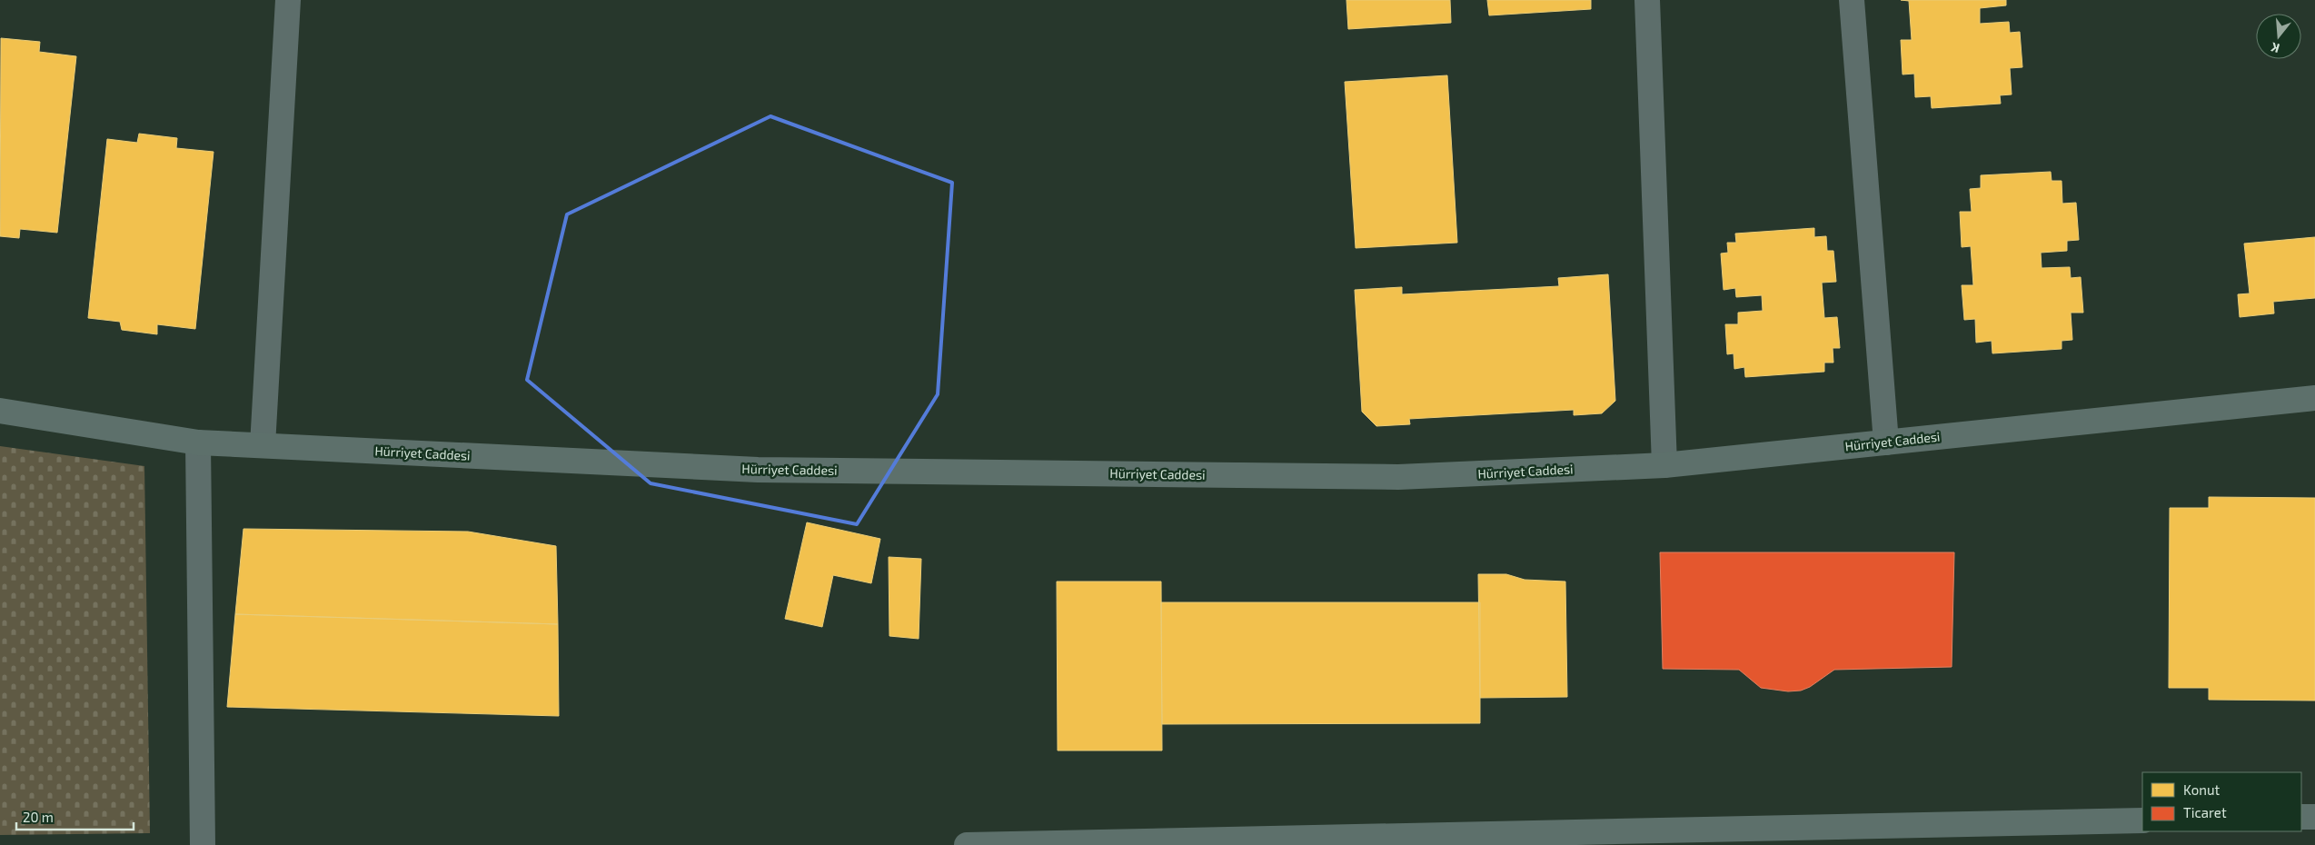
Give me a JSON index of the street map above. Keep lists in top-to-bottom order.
{
  "streets": {
    "main road": ["Hürriyet Caddesi"]
  },
  "legend": ["Konut", "Ticaret"],
  "scale_bar": "20 m",
  "north": "bottom"
}
